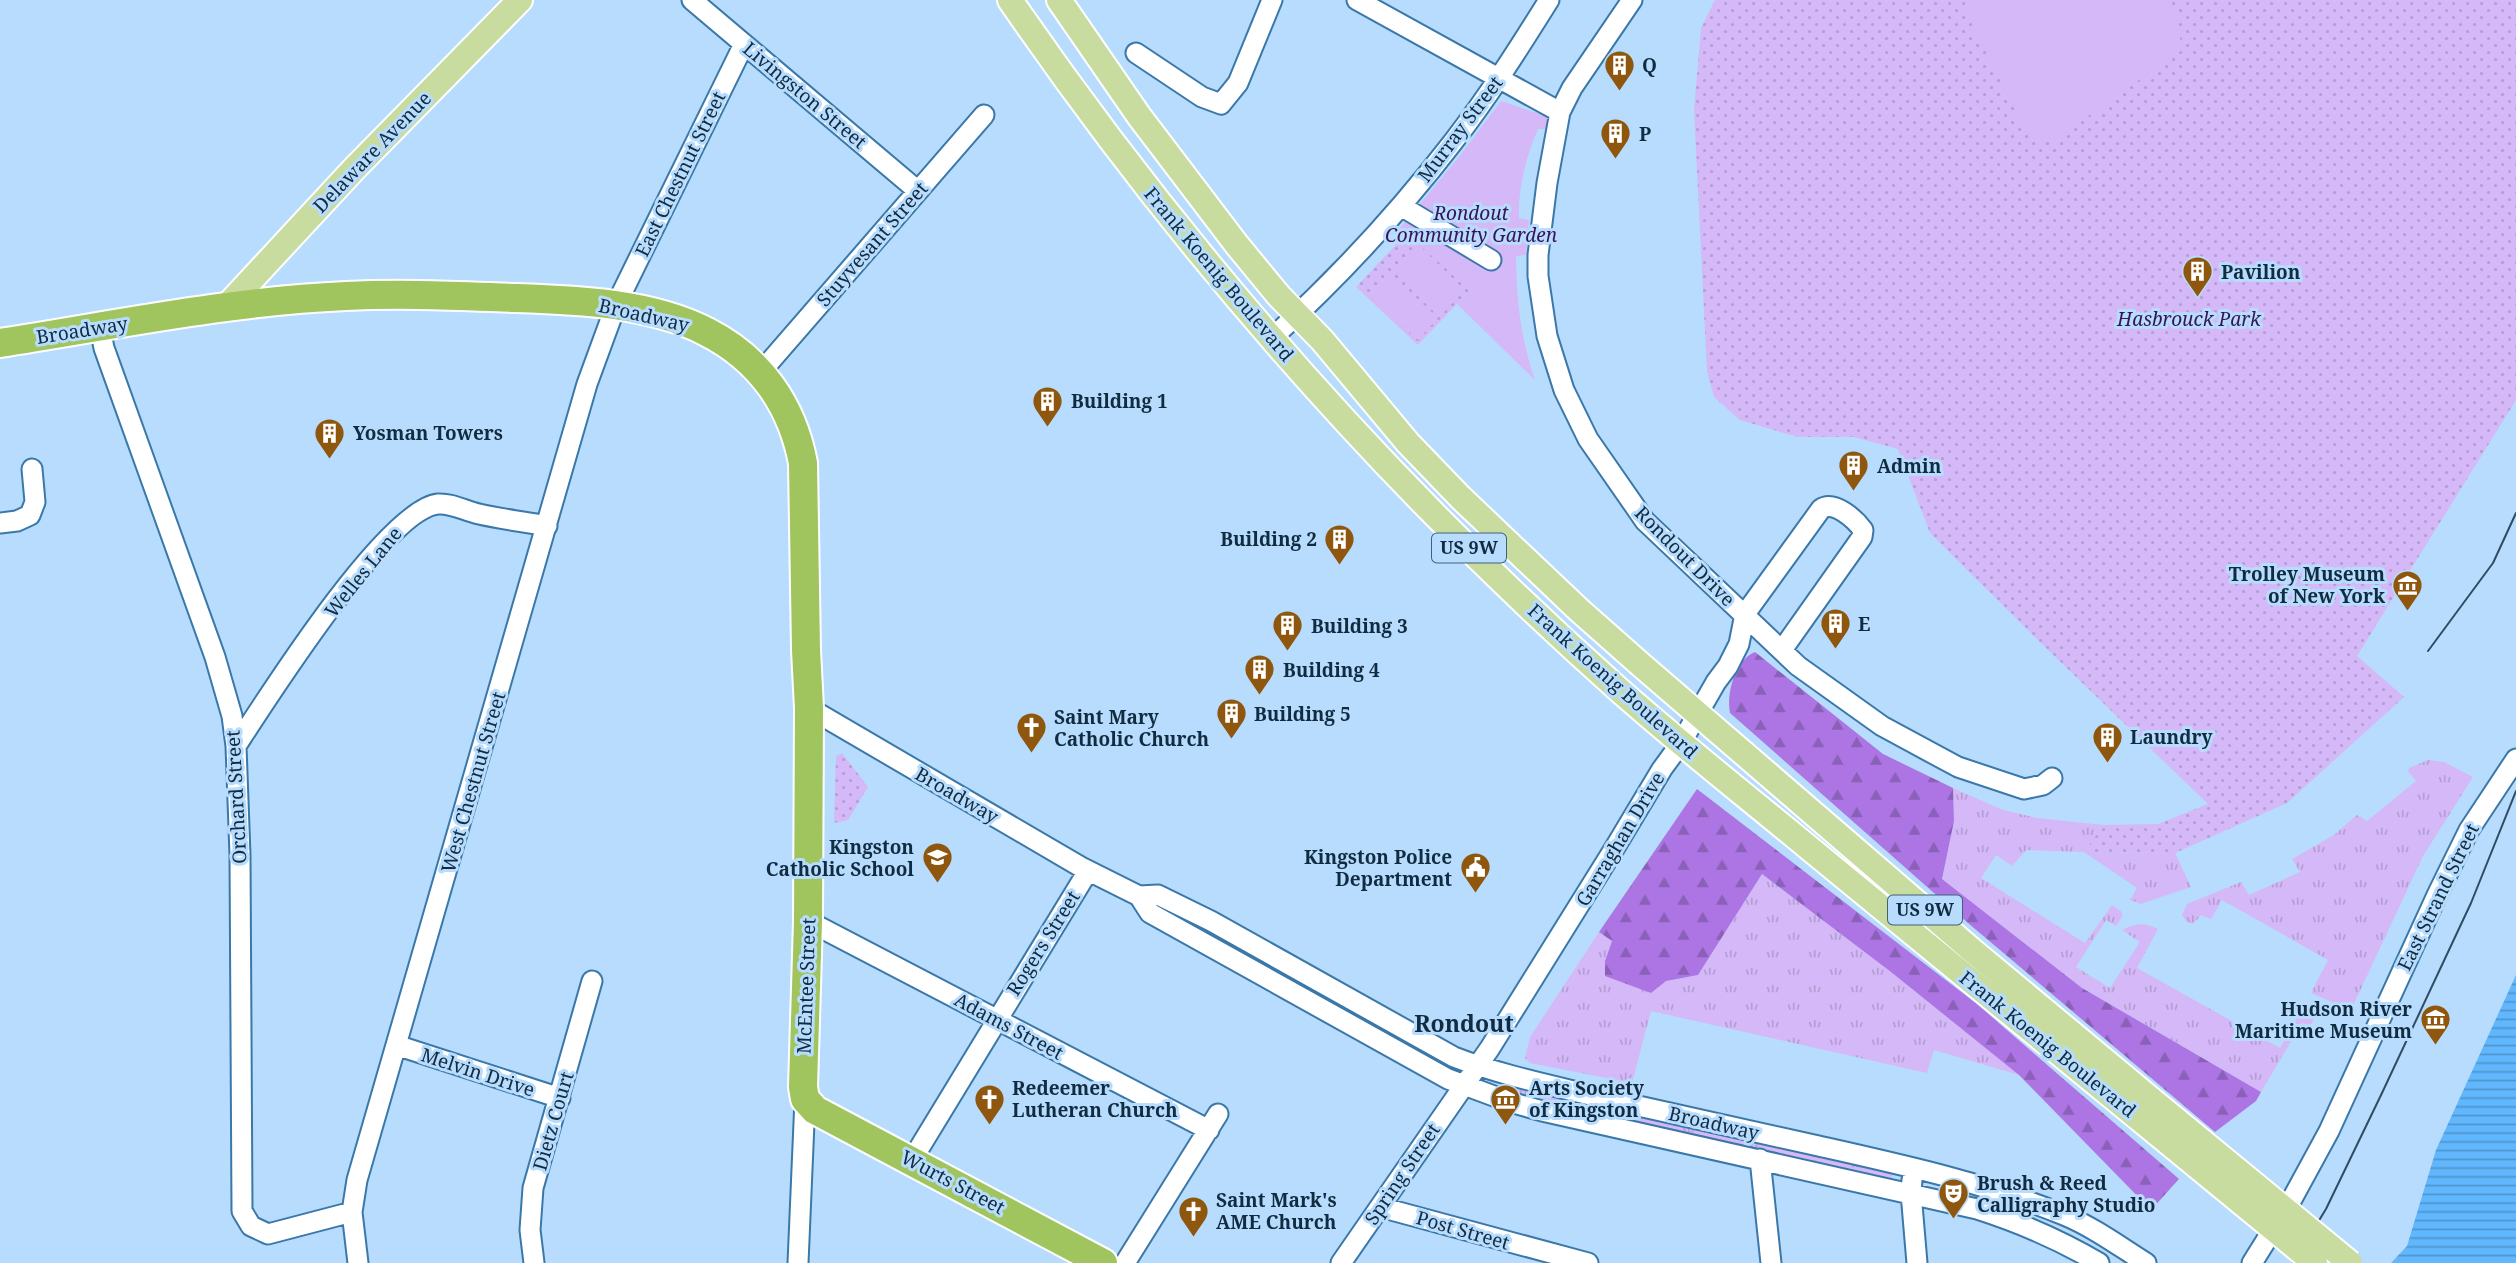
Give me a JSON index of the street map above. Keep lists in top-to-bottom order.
{
  "streets": {
    "highway": ["Broadway", "McEntee Street", "Wurts Street"],
    "main road": ["Delaware Avenue", "Frank Koenig Boulevard", "US 9W"],
    "street": [
      "Livingston Street",
      "Murray Street",
      "East Chestnut Street",
      "Stuyvesant Street",
      "Rondout Drive",
      "Welles Lane",
      "West Chestnut Street",
      "Orchard Street",
      "Garraghan Drive",
      "East Strand Street",
      "Rogers Street",
      "Adams Street",
      "Melvin Drive",
      "Dietz Court",
      "Spring Street",
      "Post Street"
    ]
  },
  "crossings": [
    ["Livingston Street", "East Chestnut Street"],
    ["Livingston Street", "Stuyvesant Street"],
    ["Murray Street", "Frank Koenig Boulevard"],
    ["Delaware Avenue", "Broadway"],
    ["East Chestnut Street", "Broadway"],
    ["East Chestnut Street", "West Chestnut Street"],
    ["Stuyvesant Street", "Broadway"],
    ["Frank Koenig Boulevard", "Garraghan Drive"],
    ["Broadway", "West Chestnut Street"],
    ["Broadway", "Orchard Street"],
    ["Broadway", "Garraghan Drive"],
    ["Broadway", "Rogers Street"],
    ["Broadway", "McEntee Street"],
    ["Broadway", "Spring Street"],
    ["Rondout Drive", "Garraghan Drive"],
    ["Welles Lane", "West Chestnut Street"],
    ["Welles Lane", "Orchard Street"],
    ["West Chestnut Street", "Orchard Street"],
    ["West Chestnut Street", "Melvin Drive"],
    ["Garraghan Drive", "Spring Street"],
    ["Rogers Street", "Adams Street"],
    ["Rogers Street", "Wurts Street"],
    ["McEntee Street", "Adams Street"],
    ["McEntee Street", "Wurts Street"],
    ["Melvin Drive", "Dietz Court"],
    ["Spring Street", "Post Street"]
  ],
  "districts": ["Rondout"],
  "parks": ["Rondout Community Garden", "Hasbrouck Park"],
  "places": {
    "building": [
      "Q",
      "P",
      "Pavilion",
      "Building 1",
      "Yosman Towers",
      "Admin",
      "Building 2",
      "E",
      "Building 3",
      "Building 4",
      "Building 5",
      "Laundry"
    ],
    "museum": ["Trolley Museum of New York", "Hudson River Maritime Museum", "Arts Society of Kingston"],
    "church": ["Saint Mary Catholic Church", "Redeemer Lutheran Church", "Saint Mark's AME Church"],
    "school or university": ["Kingston Catholic School"],
    "public building": ["Kingston Police Department"],
    "theatre": ["Brush & Reed Calligraphy Studio"]
  }
}
